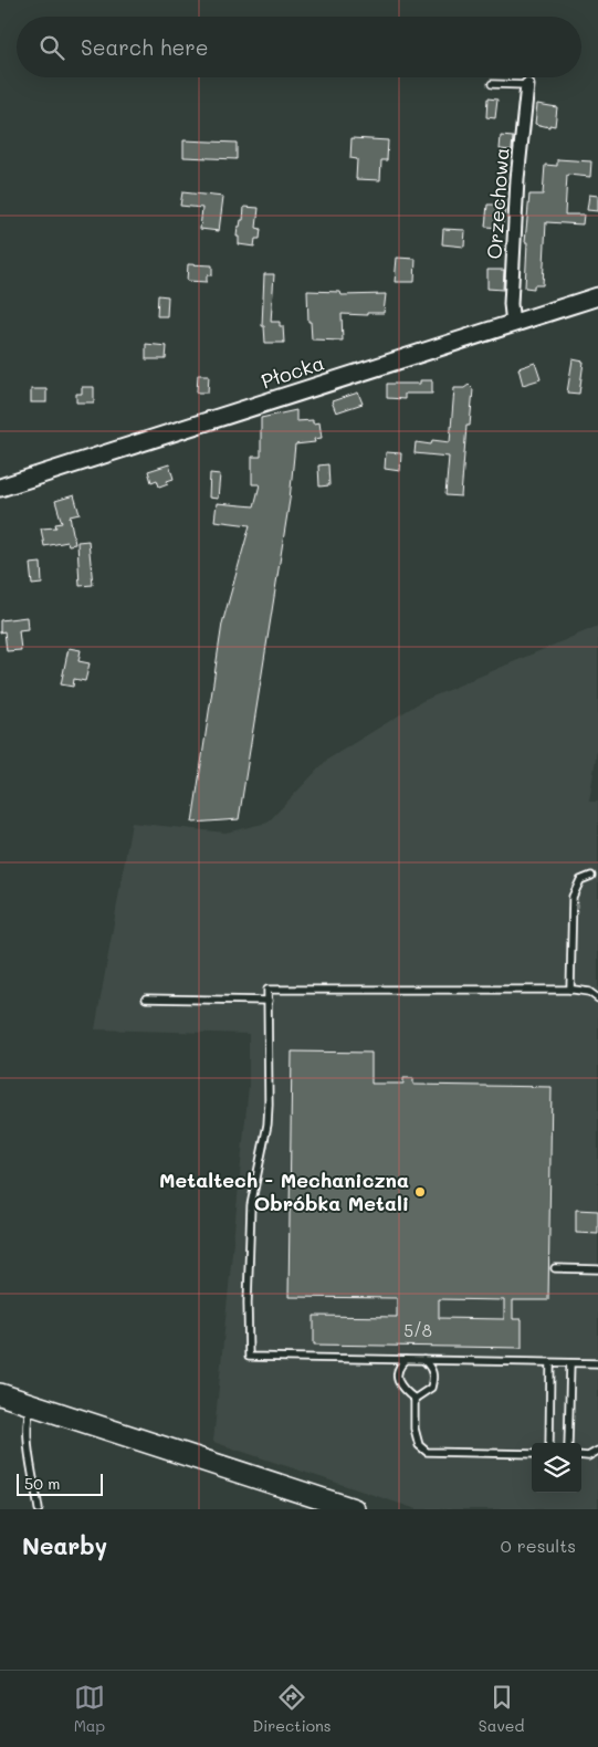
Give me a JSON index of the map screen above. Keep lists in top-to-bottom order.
{
  "streets": {
    "street": ["Orzechowa", "Płocka"]
  },
  "crossings": [
    ["Orzechowa", "Płocka"]
  ],
  "places": ["Metaltech - Mechaniczna Obróbka Metali"],
  "house_numbers": ["5/8"],
  "scale_bar": "50 m",
  "page": {
    "search": "Search here",
    "scale": "50 m",
    "heading": ["Nearby", "0 results"],
    "nav": ["Map", "Directions", "Saved"]
  }
}
